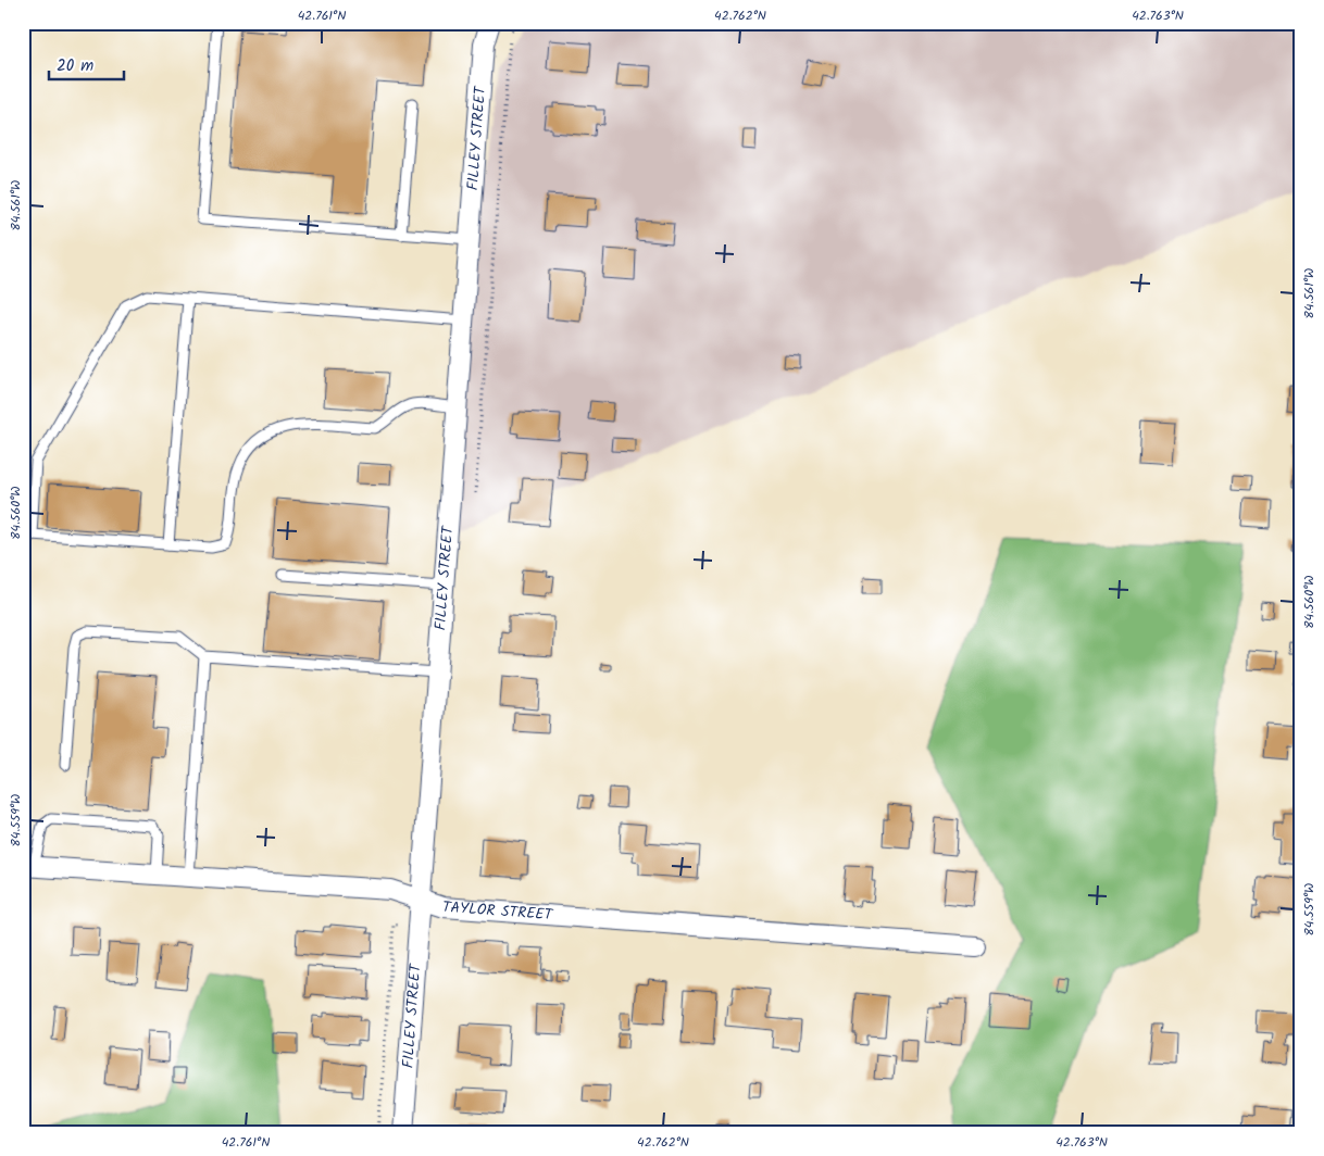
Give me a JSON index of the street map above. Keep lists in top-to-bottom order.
{
  "streets": {
    "street": ["FILLEY STREET", "TAYLOR STREET"]
  },
  "crossings": [
    ["FILLEY STREET", "TAYLOR STREET"]
  ],
  "scale_bar": "20 m",
  "coordinates": [
    "42.761°N",
    "42.762°N",
    "42.763°N",
    "84.561°W",
    "84.560°W",
    "84.559°W"
  ]
}
